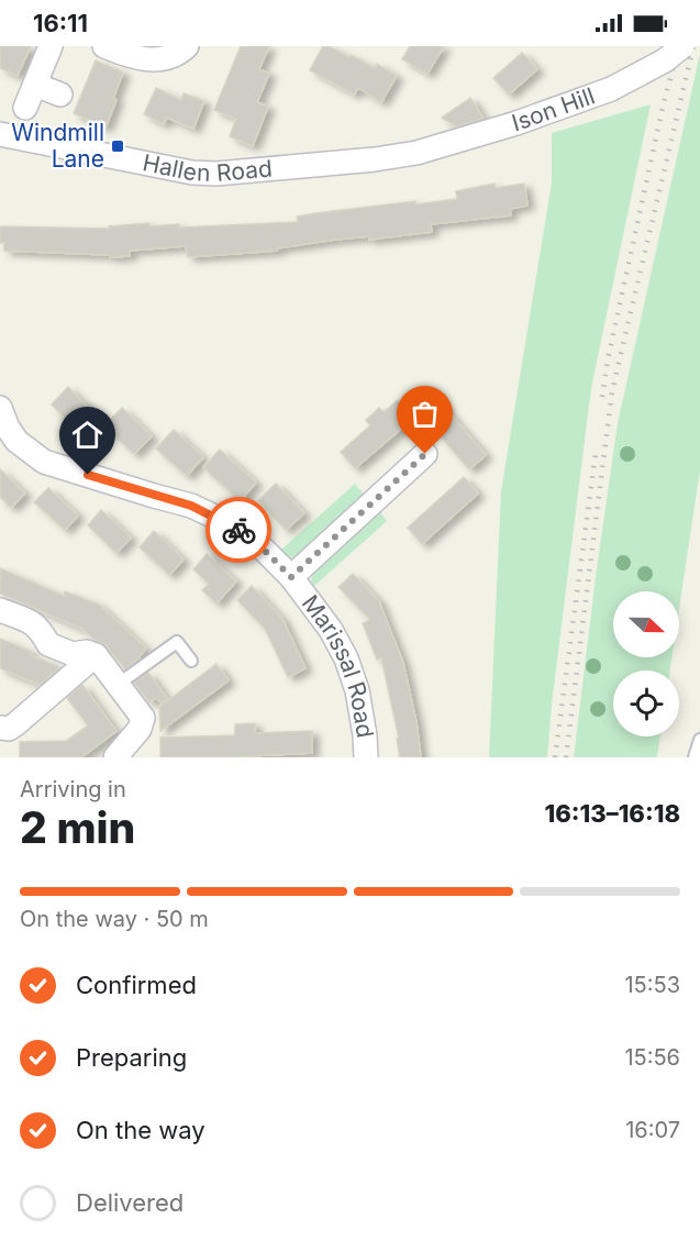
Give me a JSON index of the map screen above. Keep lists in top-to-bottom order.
{
  "streets": {
    "street": ["Ison Hill", "Hallen Road", "Marissal Road"]
  },
  "crossings": [
    ["Ison Hill", "Hallen Road"]
  ],
  "places": {
    "transit": ["Windmill Lane"]
  },
  "north": "right",
  "page": {
    "status": "16:11",
    "heading": ["2 min", "Arriving in", "16:13–16:18"],
    "bar": "On the way · 50 m",
    "list": [
      ["Confirmed", "15:53"],
      ["Preparing", "15:56"],
      ["On the way", "16:07"],
      "Delivered"
    ]
  }
}
